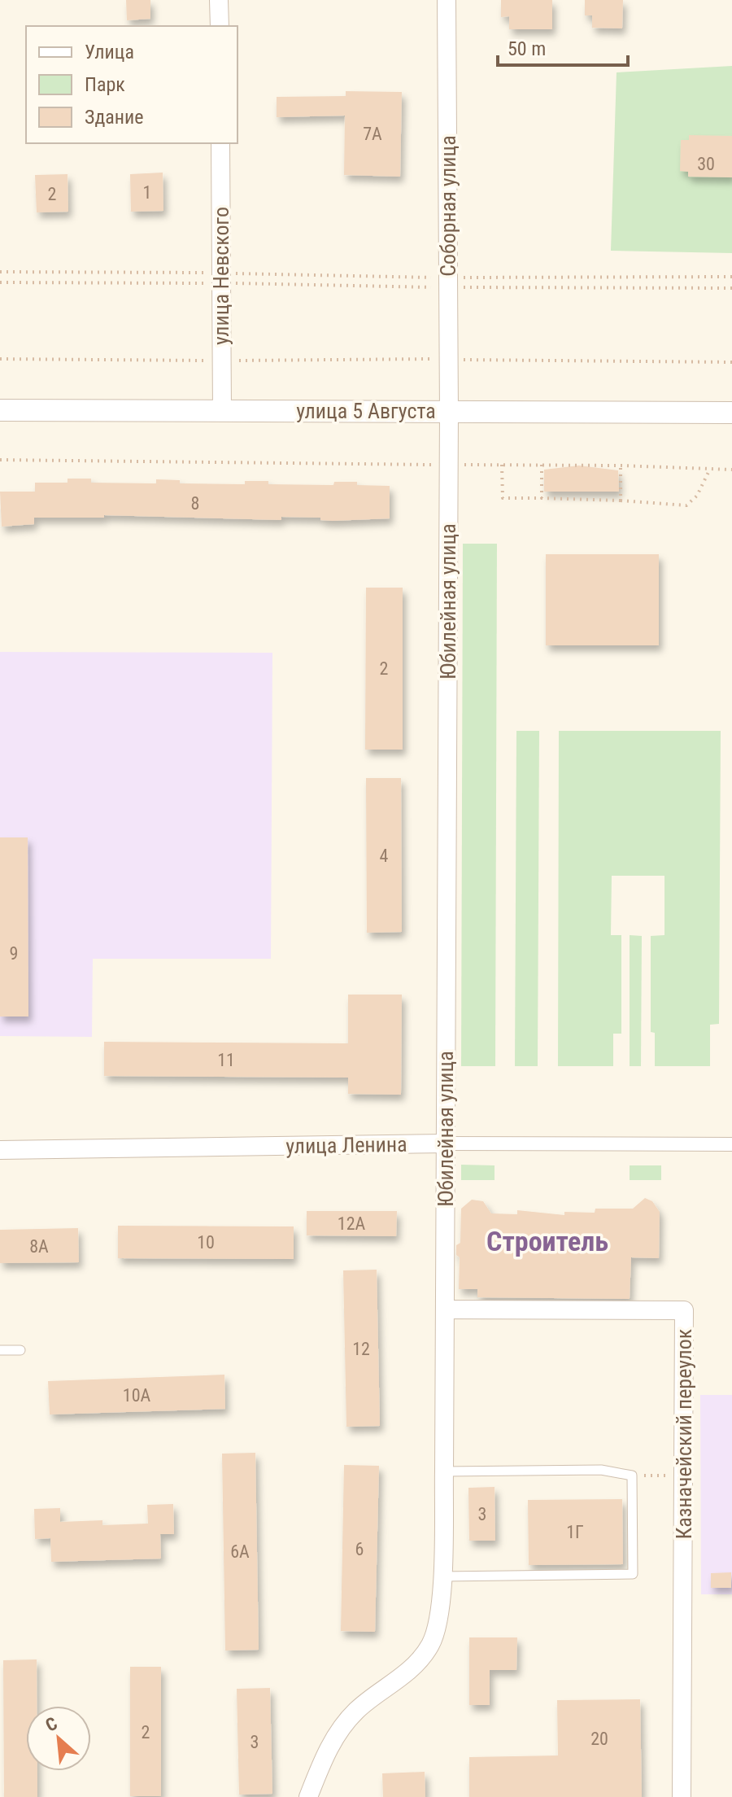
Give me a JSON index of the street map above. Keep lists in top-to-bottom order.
{
  "streets": {
    "street": [
      "Соборная улица",
      "улица Невского",
      "улица 5 Августа",
      "Юбилейная улица",
      "улица Ленина",
      "Казначейский переулок"
    ]
  },
  "crossings": [
    ["Соборная улица", "улица 5 Августа"],
    ["Соборная улица", "Юбилейная улица"],
    ["улица Невского", "улица 5 Августа"],
    ["улица 5 Августа", "Юбилейная улица"],
    ["Юбилейная улица", "улица Ленина"],
    ["Юбилейная улица", "Казначейский переулок"]
  ],
  "districts": ["Строитель"],
  "house_numbers": [
    "7А",
    "30",
    "1",
    "2",
    "8",
    "2",
    "4",
    "9",
    "11",
    "12А",
    "10",
    "8А",
    "12",
    "10А",
    "3",
    "1Г",
    "6",
    "6А",
    "2",
    "20",
    "3"
  ],
  "legend": ["Улица", "Парк", "Здание"],
  "scale_bar": "50 m",
  "north": "top left"
}
